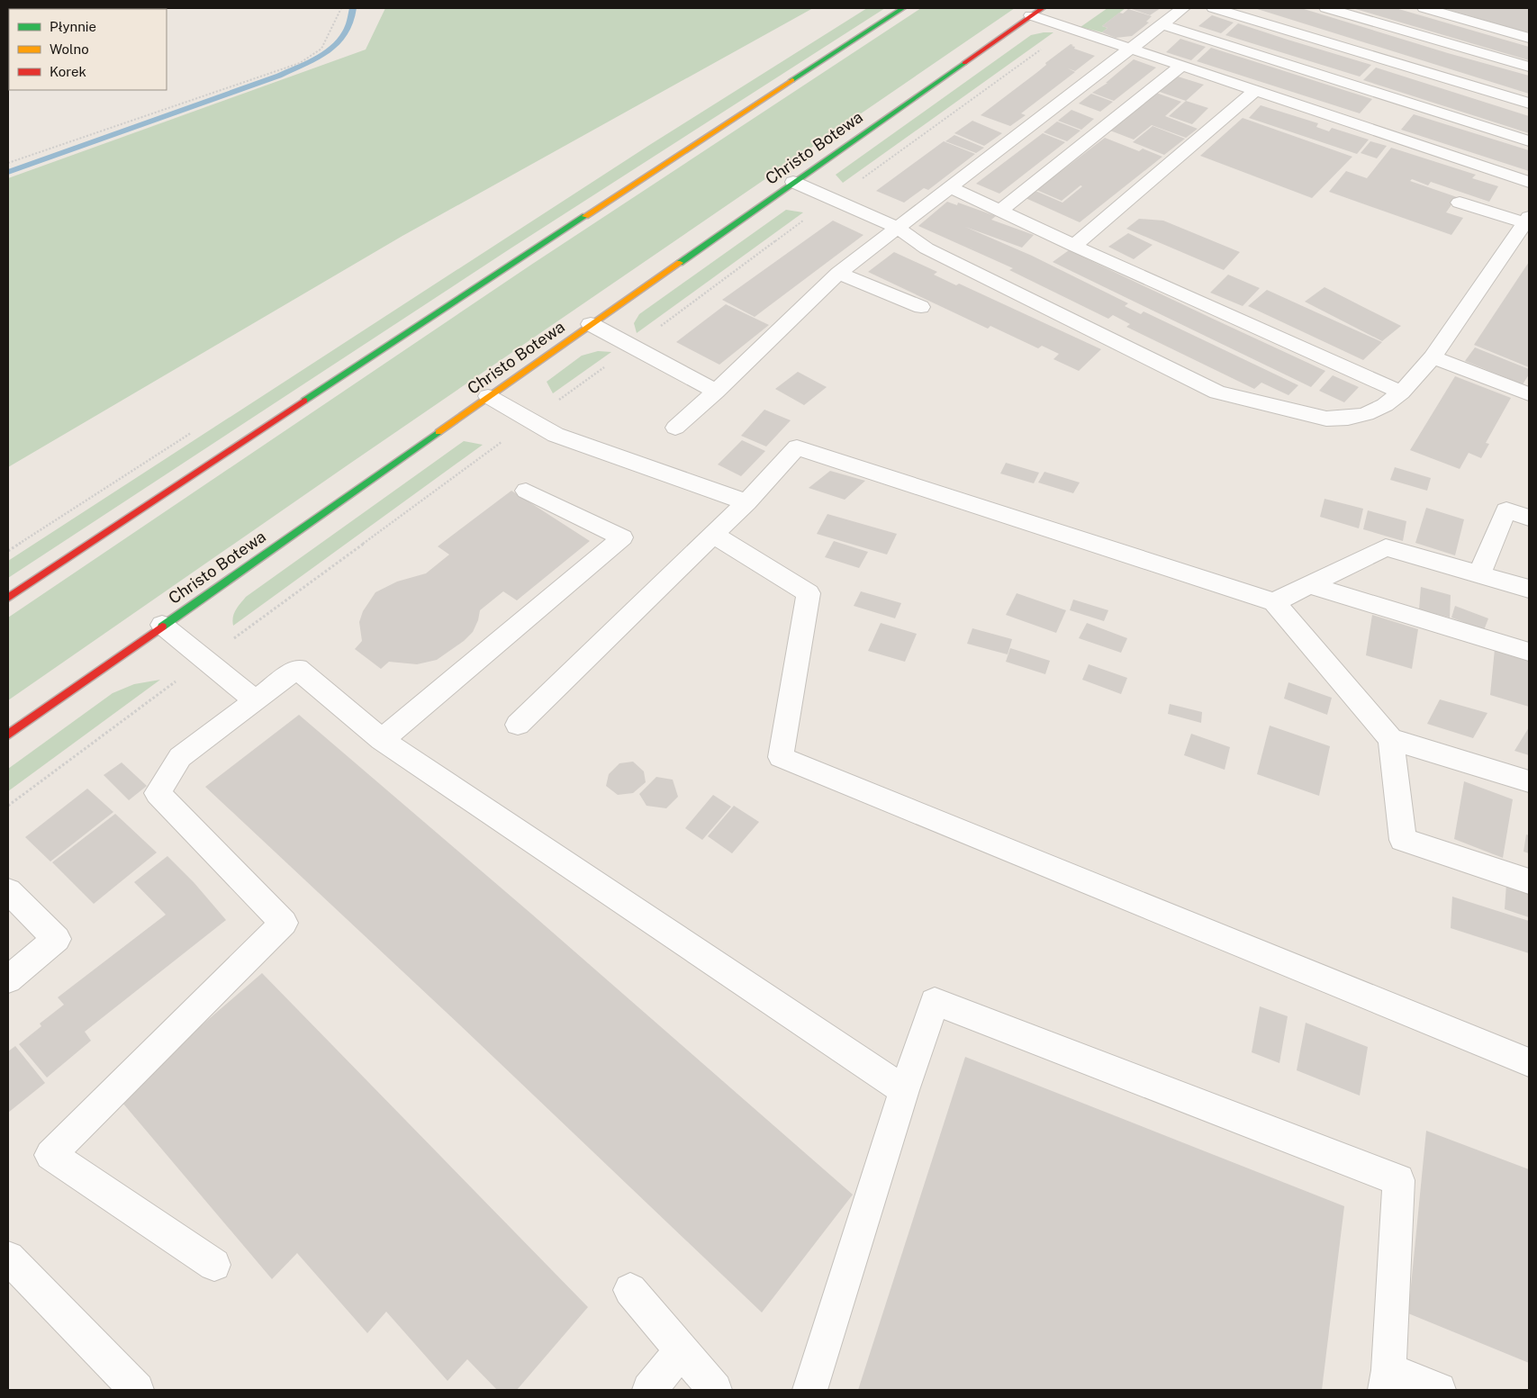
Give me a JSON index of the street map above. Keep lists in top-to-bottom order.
{
  "streets": {
    "main road": ["Christo Botewa"]
  },
  "legend": ["Płynnie", "Wolno", "Korek"]
}
